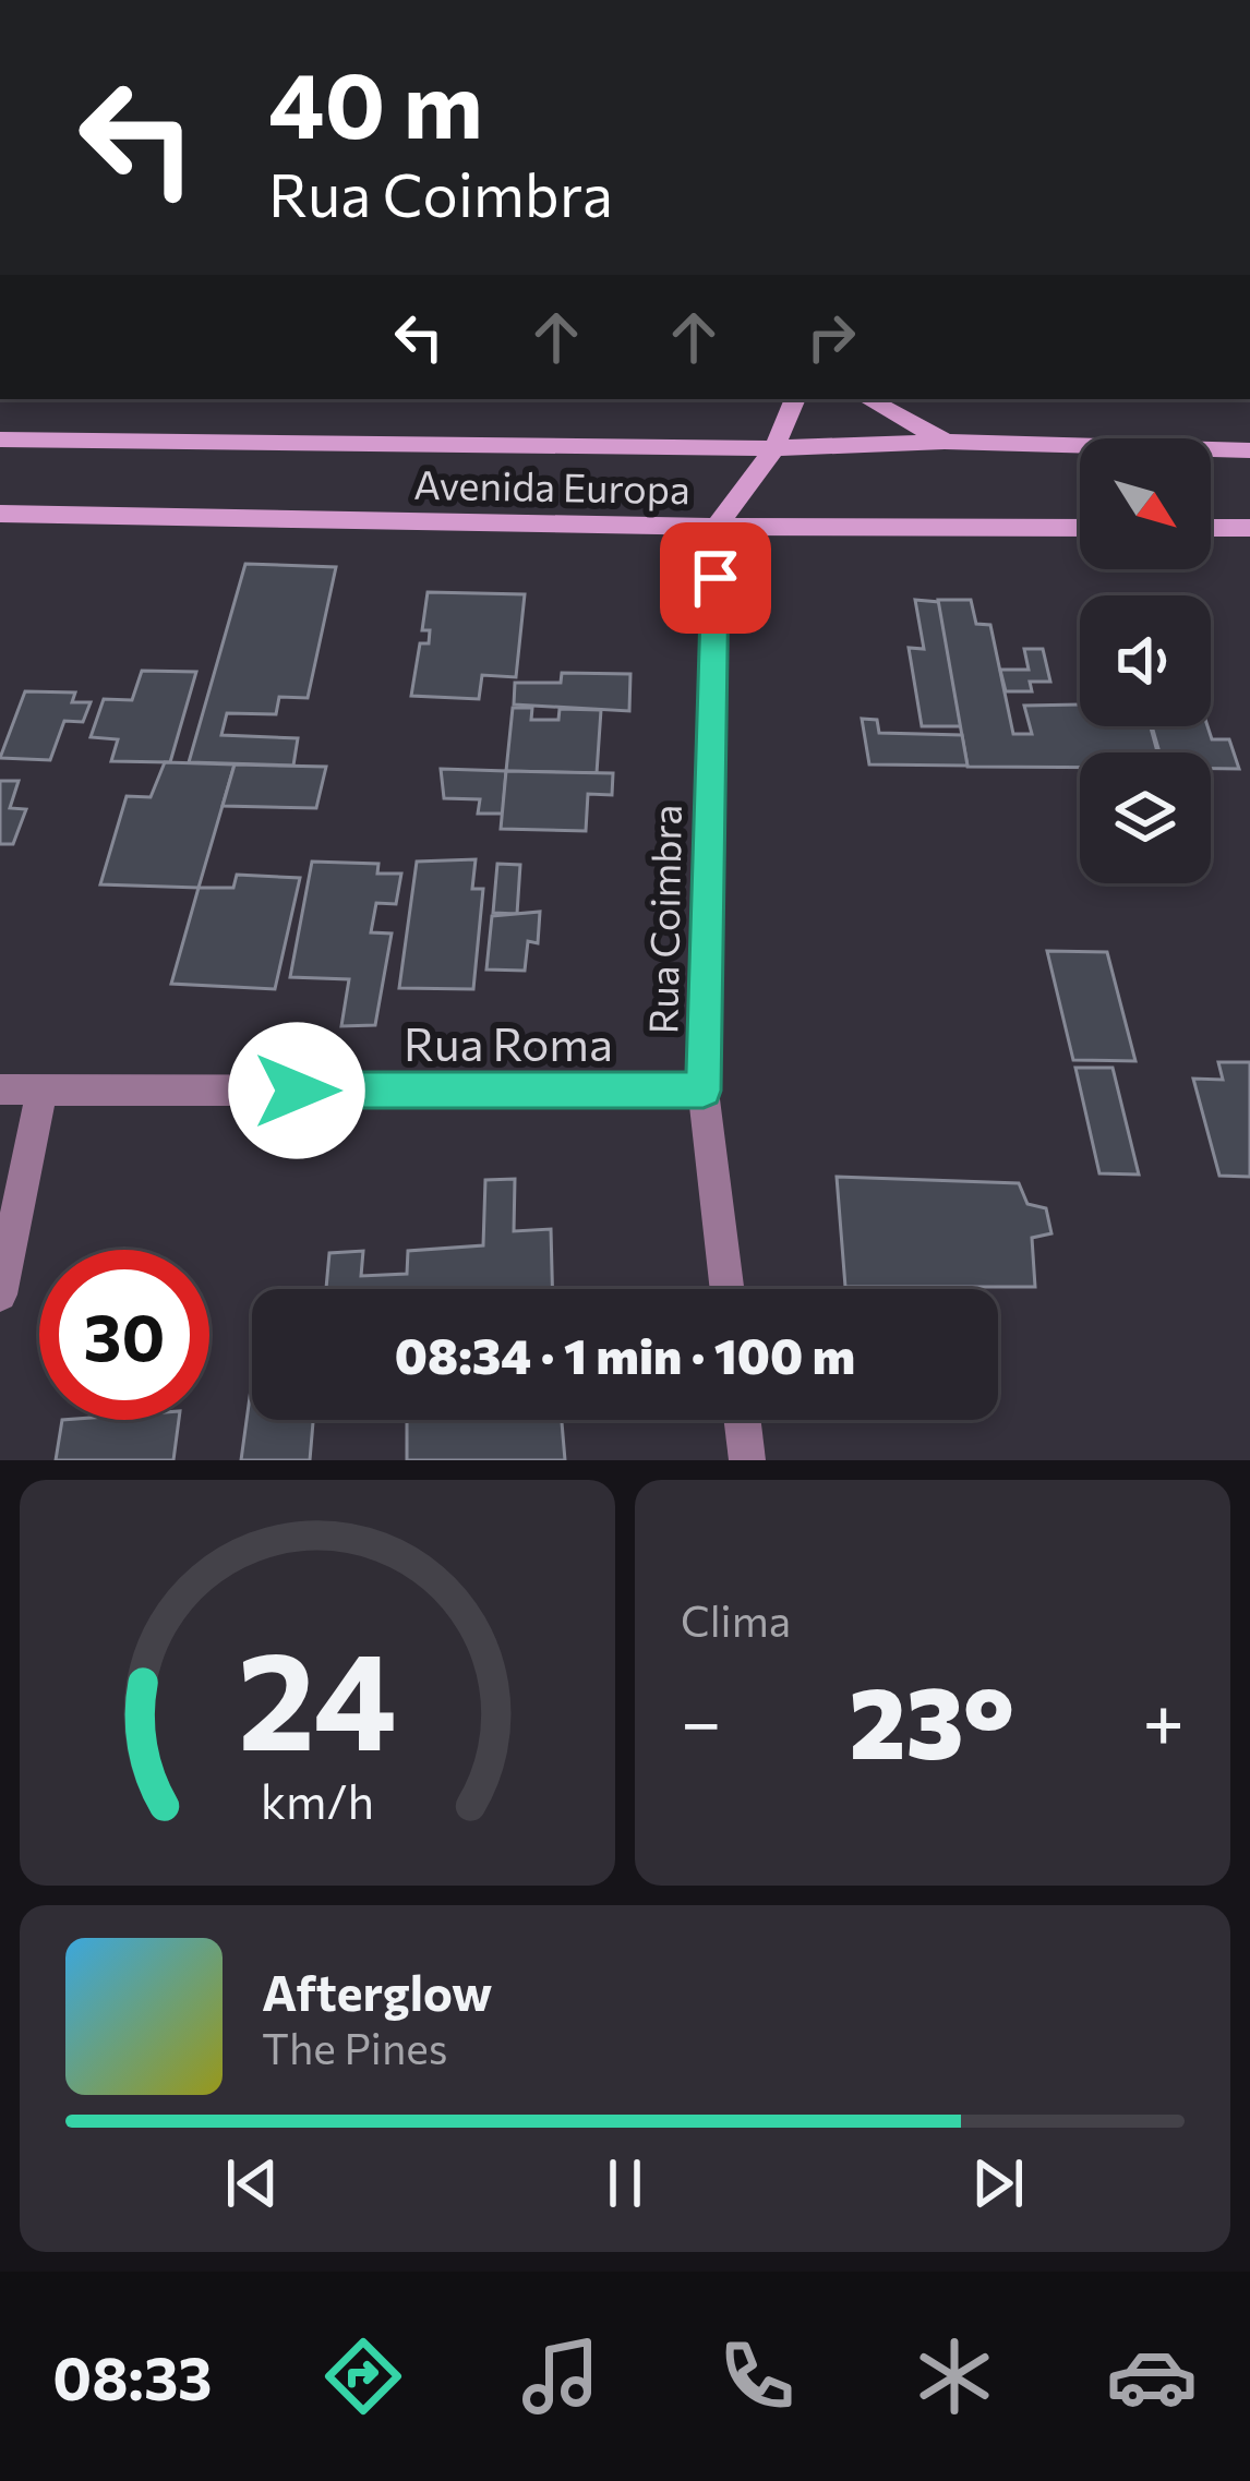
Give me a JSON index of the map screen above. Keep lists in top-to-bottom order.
{
  "streets": {
    "main road": ["Avenida Europa"],
    "street": ["Rua Coimbra", "Rua Roma"]
  },
  "crossings": [
    ["Avenida Europa", "Rua Coimbra"],
    ["Rua Coimbra", "Rua Roma"]
  ],
  "north": "bottom right",
  "page": {
    "turn": ["40 m", "Rua Coimbra"],
    "limit": "30",
    "trip": "08:34 · 1 min · 100 m",
    "tile": "Clima",
    "heat": ["−", "23°", "+"],
    "song": ["Afterglow", "The Pines"],
    "tabs": "08:33",
    "gauge": ["24", "km/h"]
  }
}
